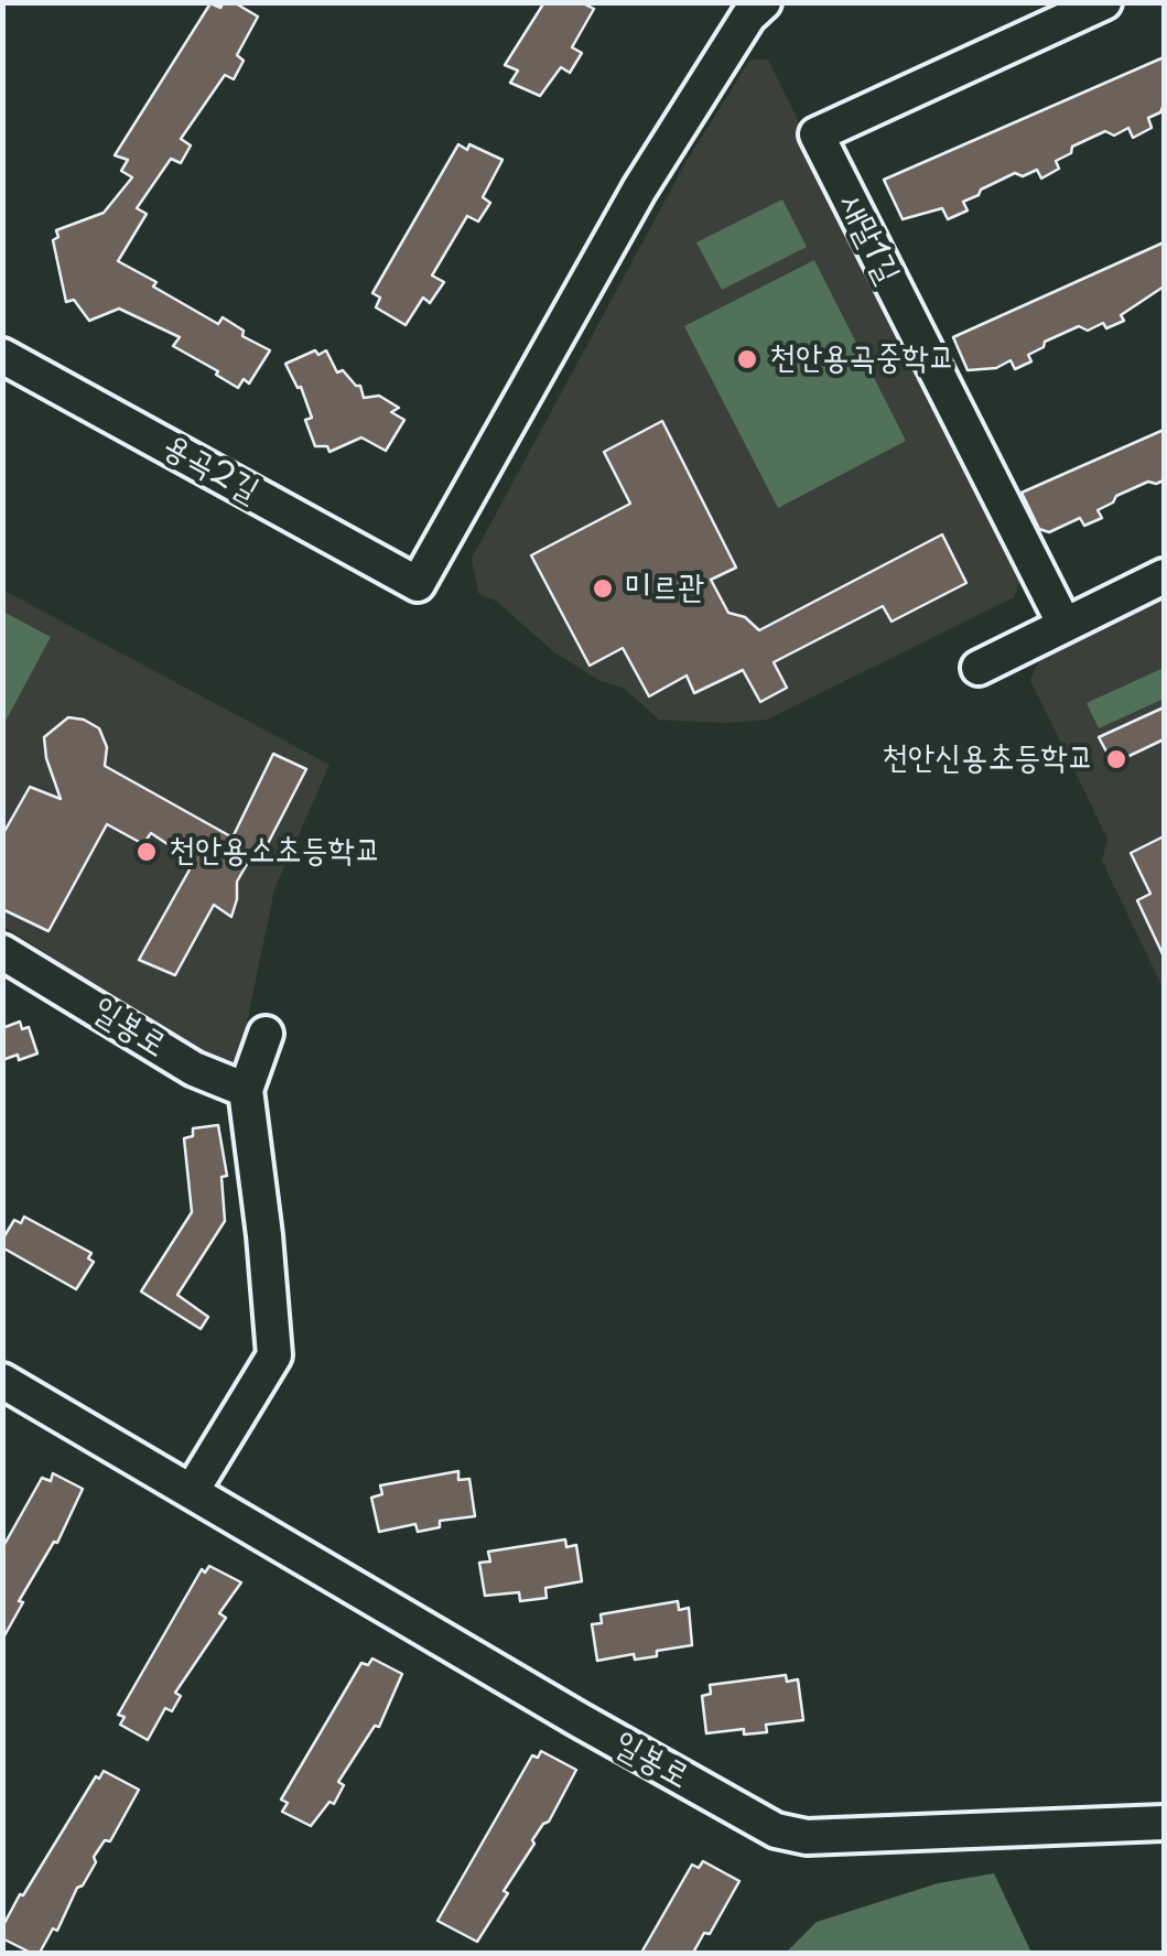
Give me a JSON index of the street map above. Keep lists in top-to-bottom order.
{
  "streets": {
    "street": ["새말1길", "용곡2길", "일봉로"]
  },
  "places": [
    "천안용곡중학교",
    "미르관",
    "천안신용초등학교",
    "천안용소초등학교"
  ]
}
